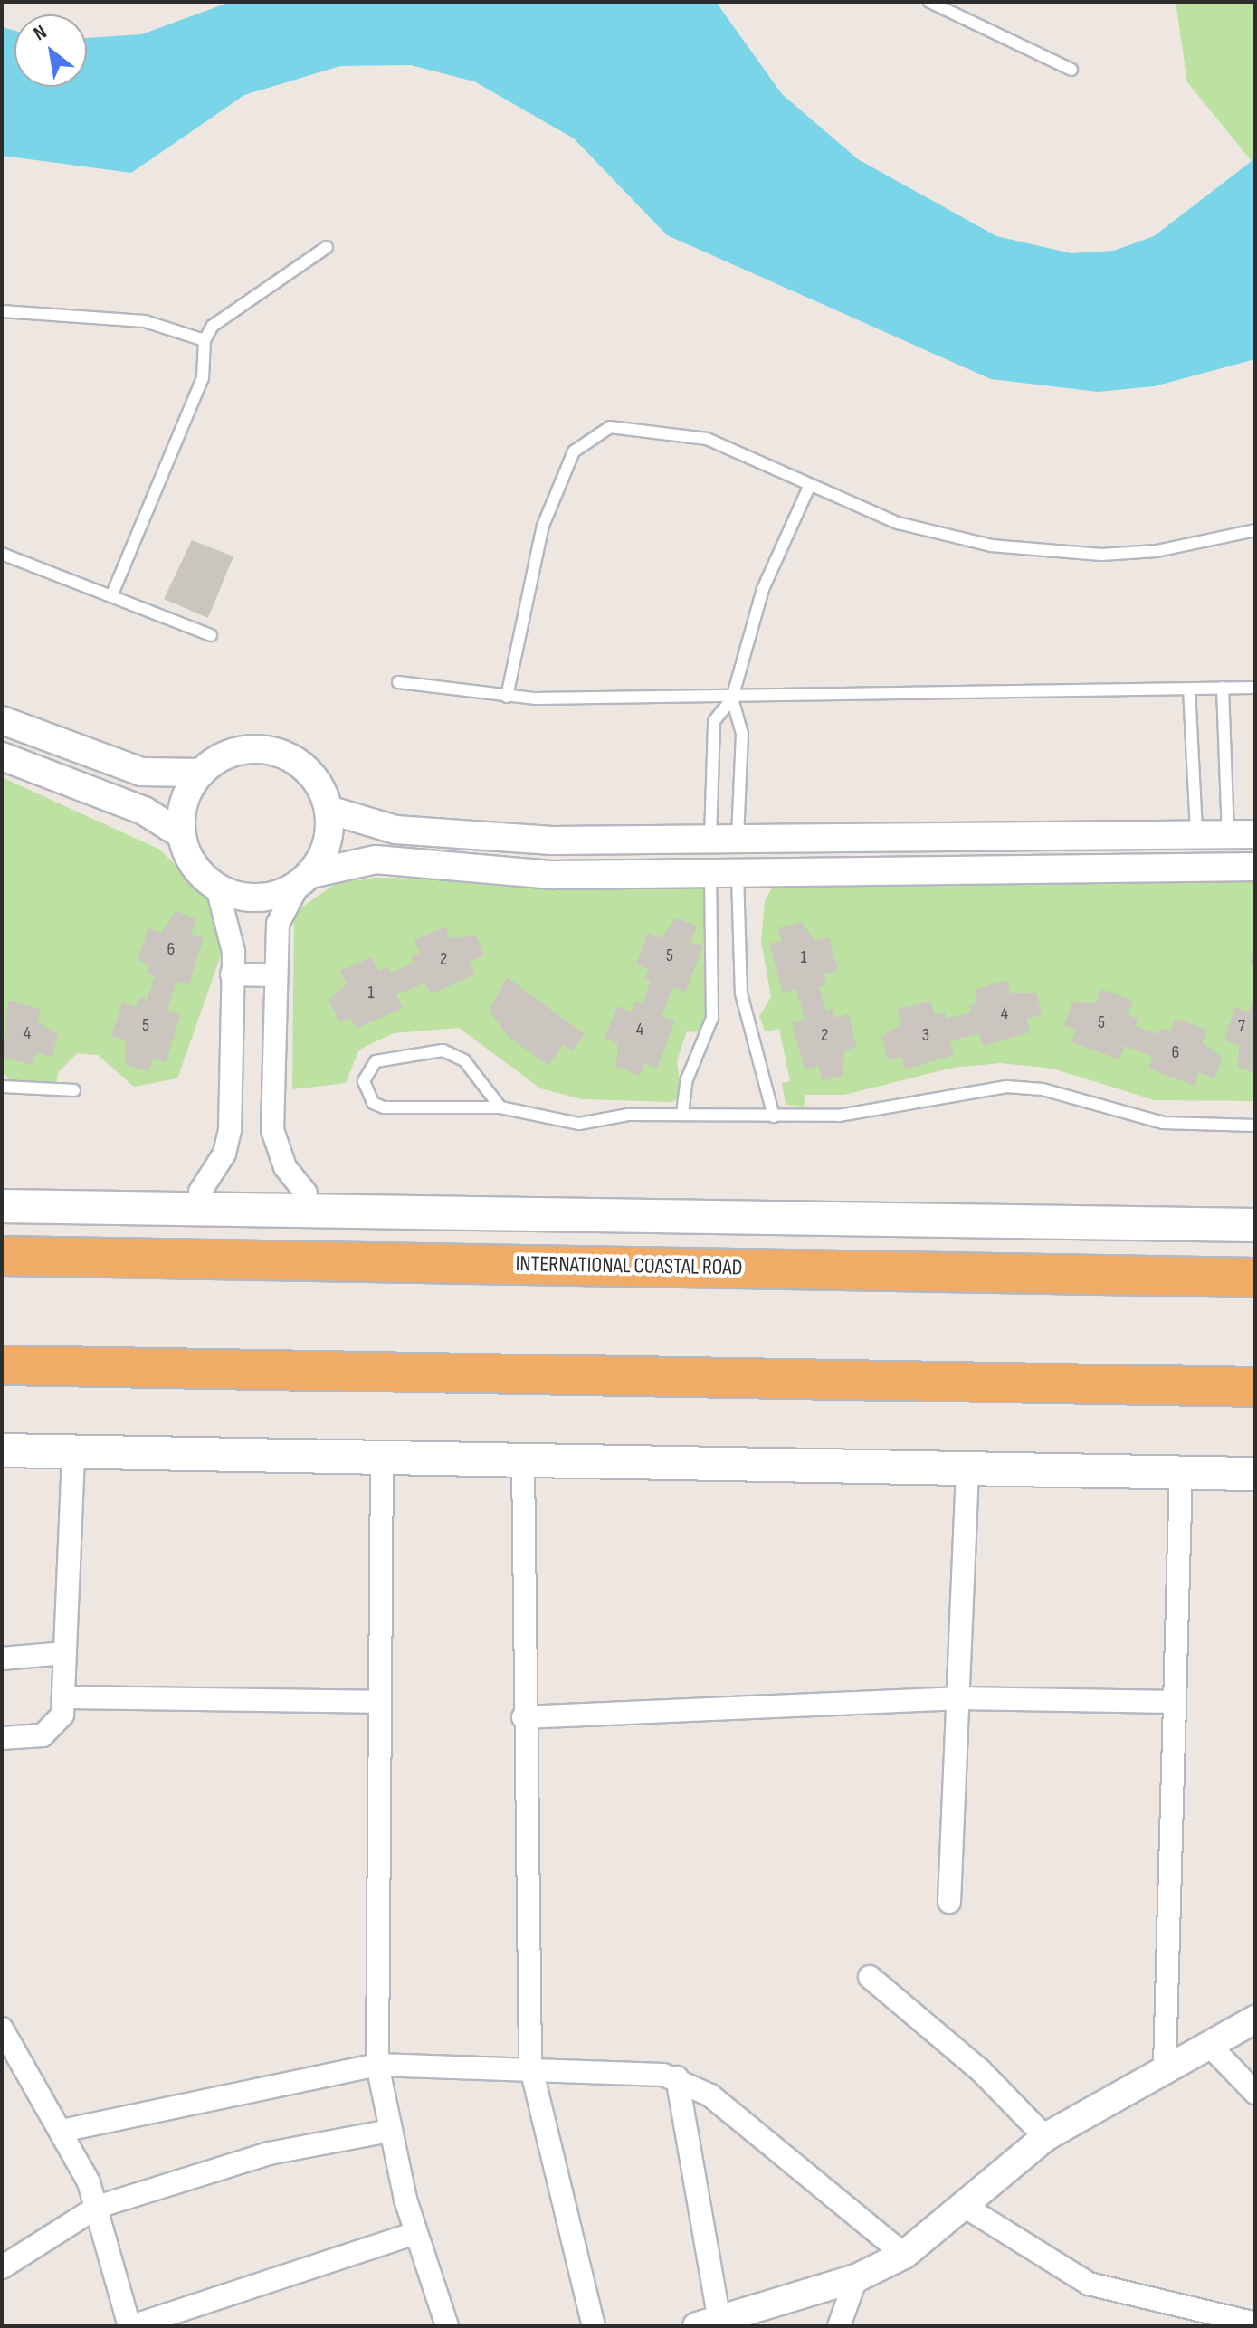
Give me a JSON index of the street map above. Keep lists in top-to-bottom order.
{
  "streets": {
    "highway": ["INTERNATIONAL COASTAL ROAD"]
  },
  "house_numbers": [
    "6",
    "5",
    "1",
    "2",
    "1",
    "4",
    "5",
    "5",
    "7",
    "4",
    "4",
    "2",
    "3",
    "6"
  ],
  "north": "top left"
}
